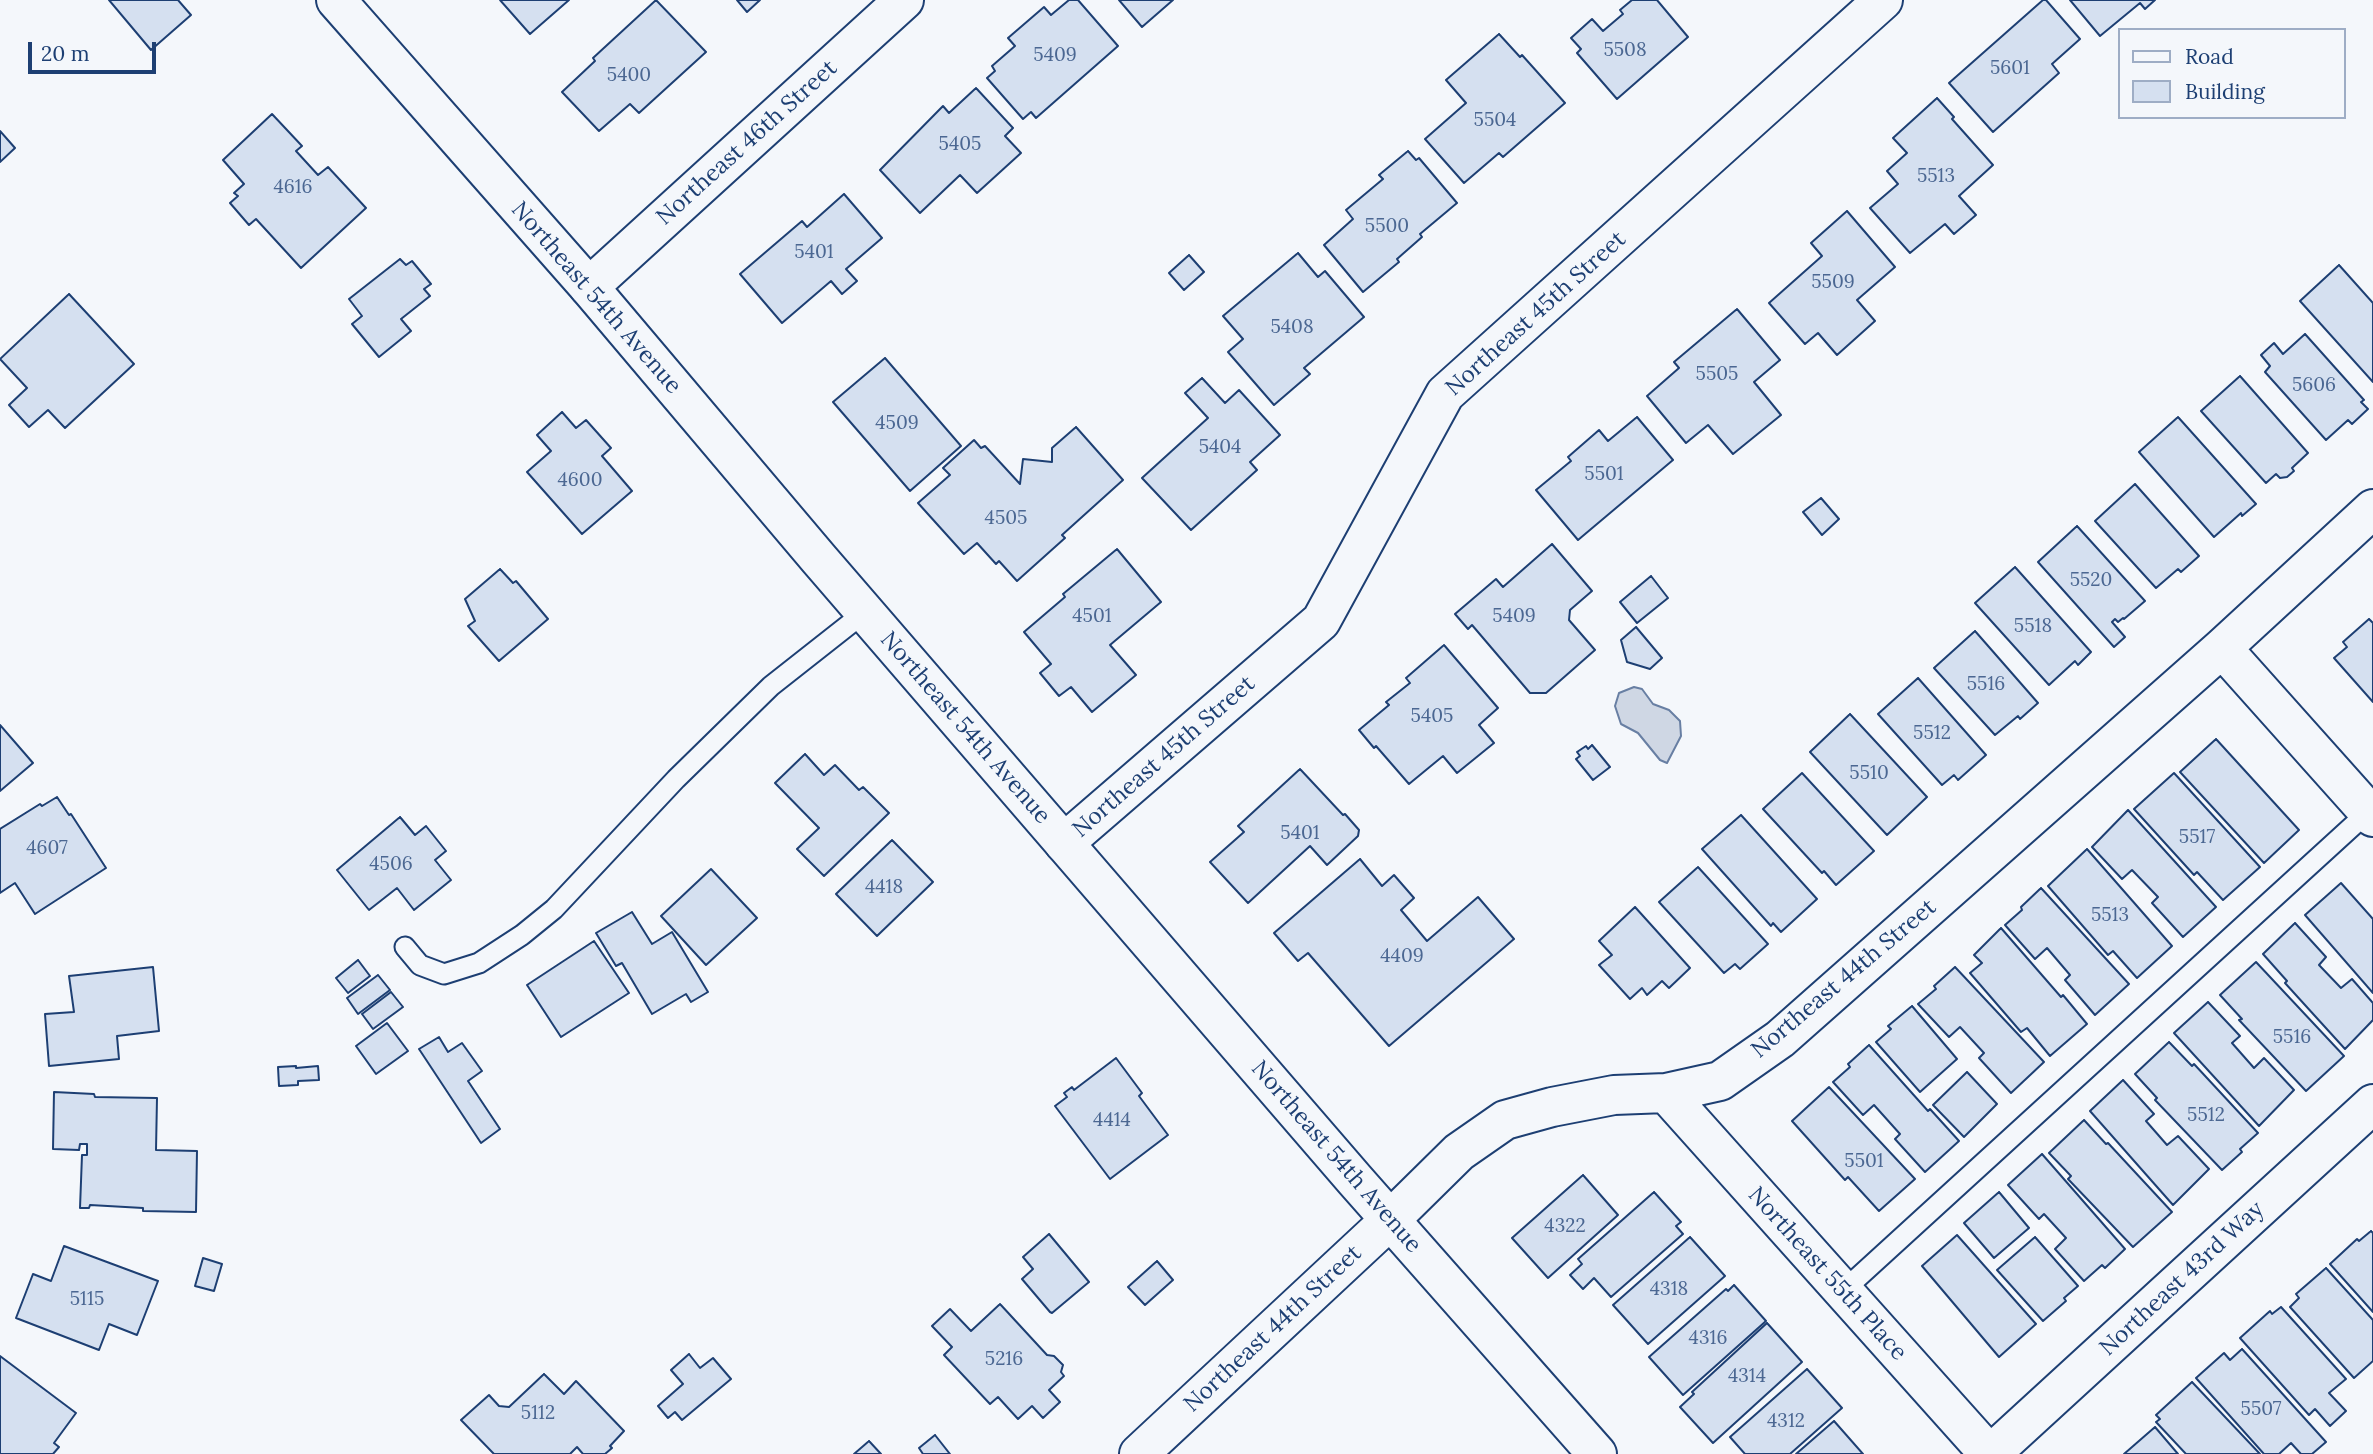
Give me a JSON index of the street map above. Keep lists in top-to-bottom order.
{
  "streets": {
    "street": [
      "Northeast 46th Street",
      "Northeast 54th Avenue",
      "Northeast 45th Street",
      "Northeast 44th Street",
      "Northeast 55th Place",
      "Northeast 43rd Way"
    ]
  },
  "crossings": [
    ["Northeast 46th Street", "Northeast 54th Avenue"],
    ["Northeast 54th Avenue", "Northeast 45th Street"],
    ["Northeast 54th Avenue", "Northeast 44th Street"],
    ["Northeast 44th Street", "Northeast 55th Place"],
    ["Northeast 55th Place", "Northeast 43rd Way"]
  ],
  "house_numbers": [
    "5508",
    "5409",
    "5601",
    "5400",
    "5504",
    "5405",
    "5513",
    "4616",
    "5500",
    "5401",
    "5509",
    "5408",
    "5505",
    "5606",
    "4509",
    "5404",
    "5501",
    "4600",
    "4505",
    "5520",
    "4501",
    "5409",
    "5518",
    "5516",
    "5405",
    "5512",
    "5510",
    "5401",
    "5517",
    "4607",
    "4506",
    "4418",
    "5513",
    "4409",
    "5516",
    "5512",
    "4414",
    "5501",
    "4322",
    "4318",
    "5115",
    "4316",
    "5216",
    "4314",
    "5507",
    "5112",
    "4312"
  ],
  "legend": ["Road", "Building"],
  "scale_bar": "20 m"
}
